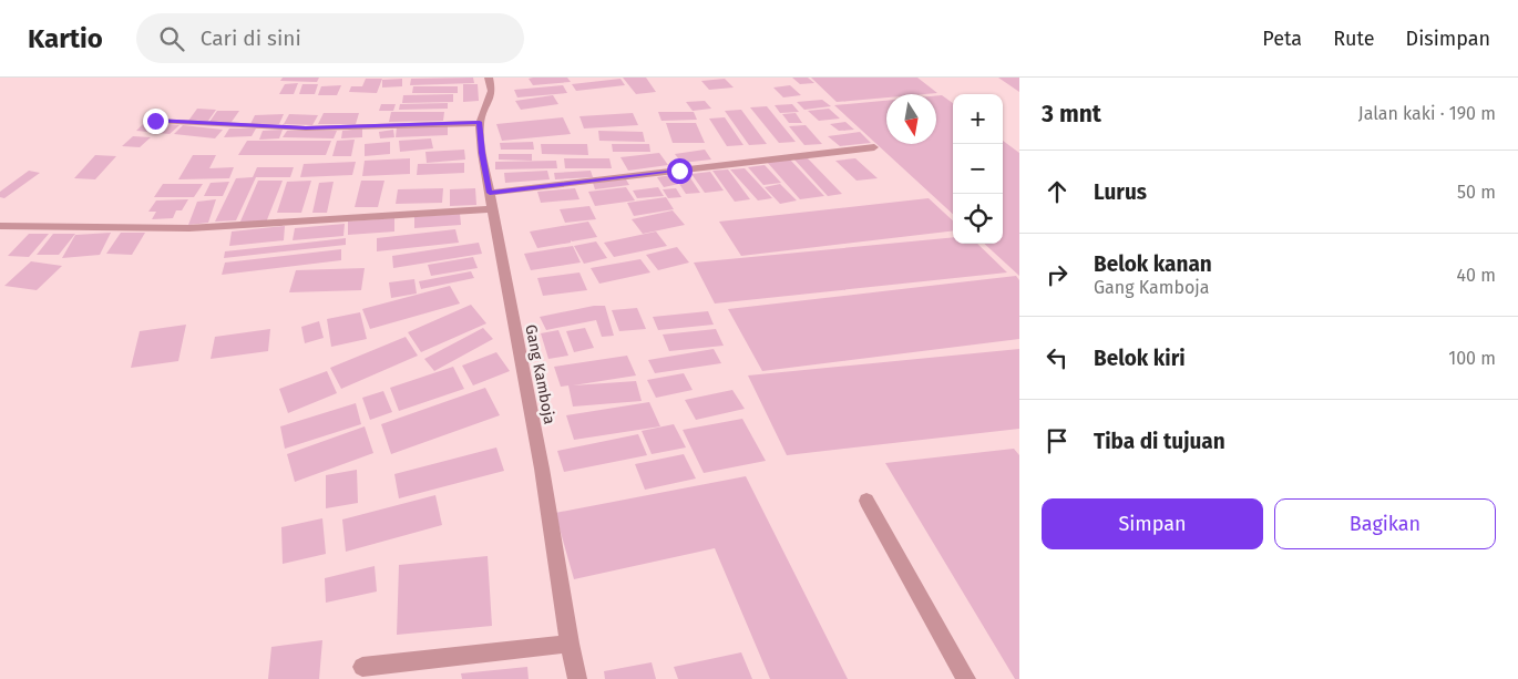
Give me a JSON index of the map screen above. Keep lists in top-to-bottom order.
{
  "streets": {
    "street": ["Gang Kamboja"]
  },
  "north": "bottom",
  "page": {
    "header": "Kartio",
    "search": "Cari di sini",
    "nav": ["Peta", "Rute", "Disimpan"],
    "heading": ["3 mnt", "Jalan kaki · 190 m"],
    "map_buttons": ["+", "−"],
    "list": [
      ["Lurus", "50 m"],
      ["Belok kanan", "Gang Kamboja", "40 m"],
      ["Belok kiri", "100 m"],
      "Tiba di tujuan"
    ],
    "buttons": ["Simpan", "Bagikan"]
  }
}
